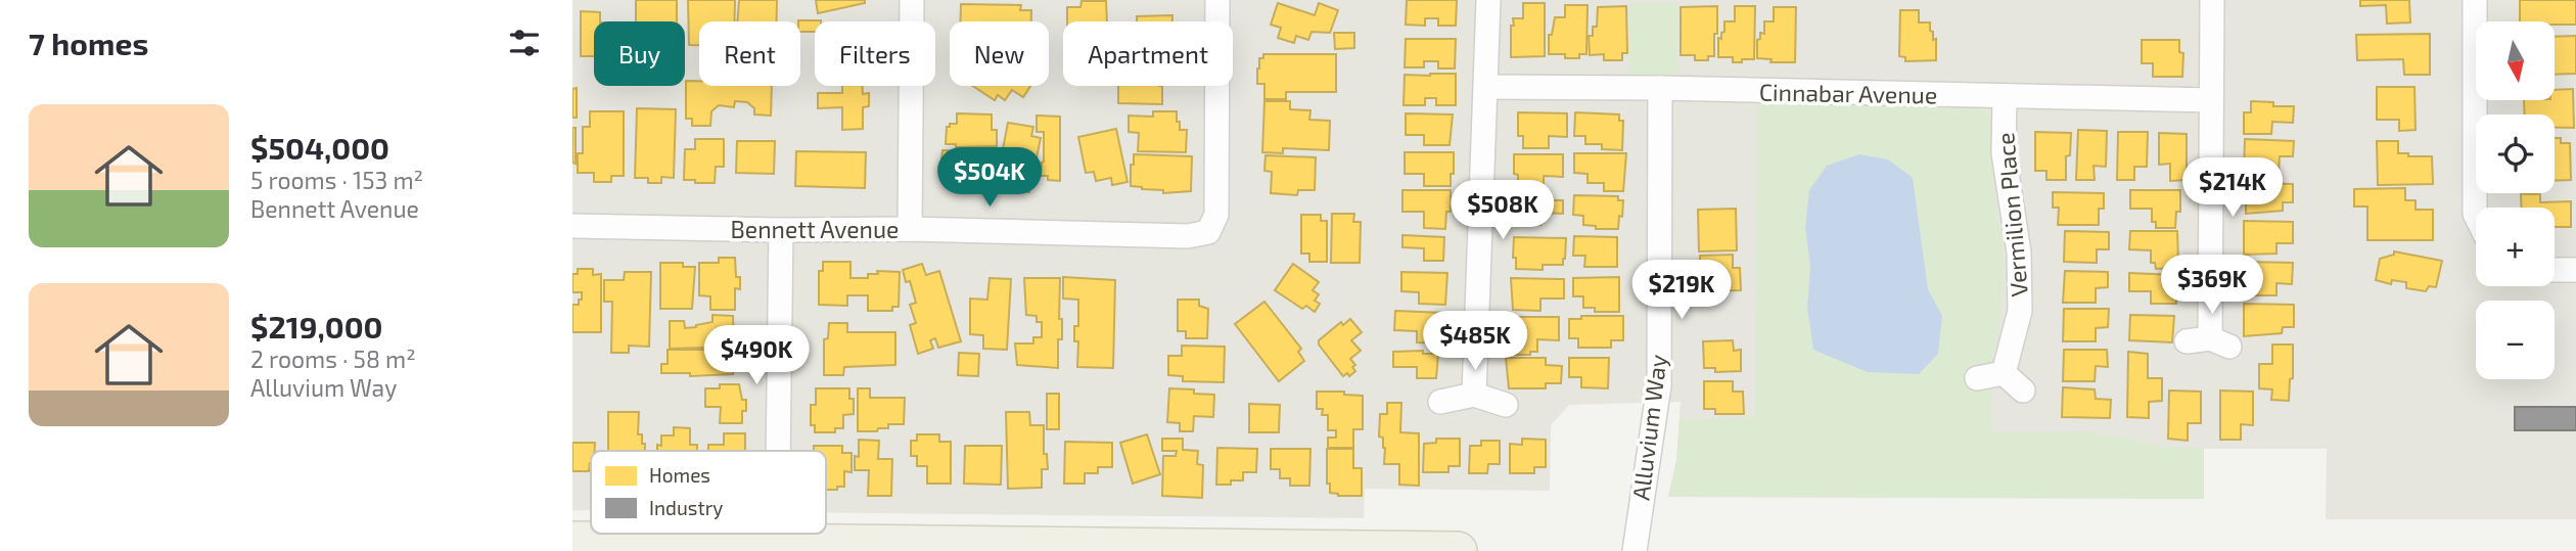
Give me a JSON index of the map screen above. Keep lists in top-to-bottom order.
{
  "streets": {
    "street": [
      "Cinnabar Avenue",
      "Vermilion Place",
      "Bennett Avenue",
      "Alluvium Way"
    ]
  },
  "crossings": [
    ["Cinnabar Avenue", "Vermilion Place"],
    ["Cinnabar Avenue", "Alluvium Way"]
  ],
  "legend": ["Homes", "Industry"],
  "north": "bottom",
  "page": {
    "heading": "7 homes",
    "map_buttons": ["+", "−"],
    "chip": [
      "Buy",
      "Rent",
      "Filters",
      "New",
      "Apartment"
    ],
    "list": [
      {
        "name": "$504,000",
        "note": "5 rooms · 153 m² · Bennett Avenue"
      },
      {
        "name": "$219,000",
        "note": "2 rooms · 58 m² · Alluvium Way"
      }
    ],
    "price": [
      "$504K",
      "$214K",
      "$508K",
      "$369K",
      "$219K",
      "$485K",
      "$490K"
    ]
  }
}
